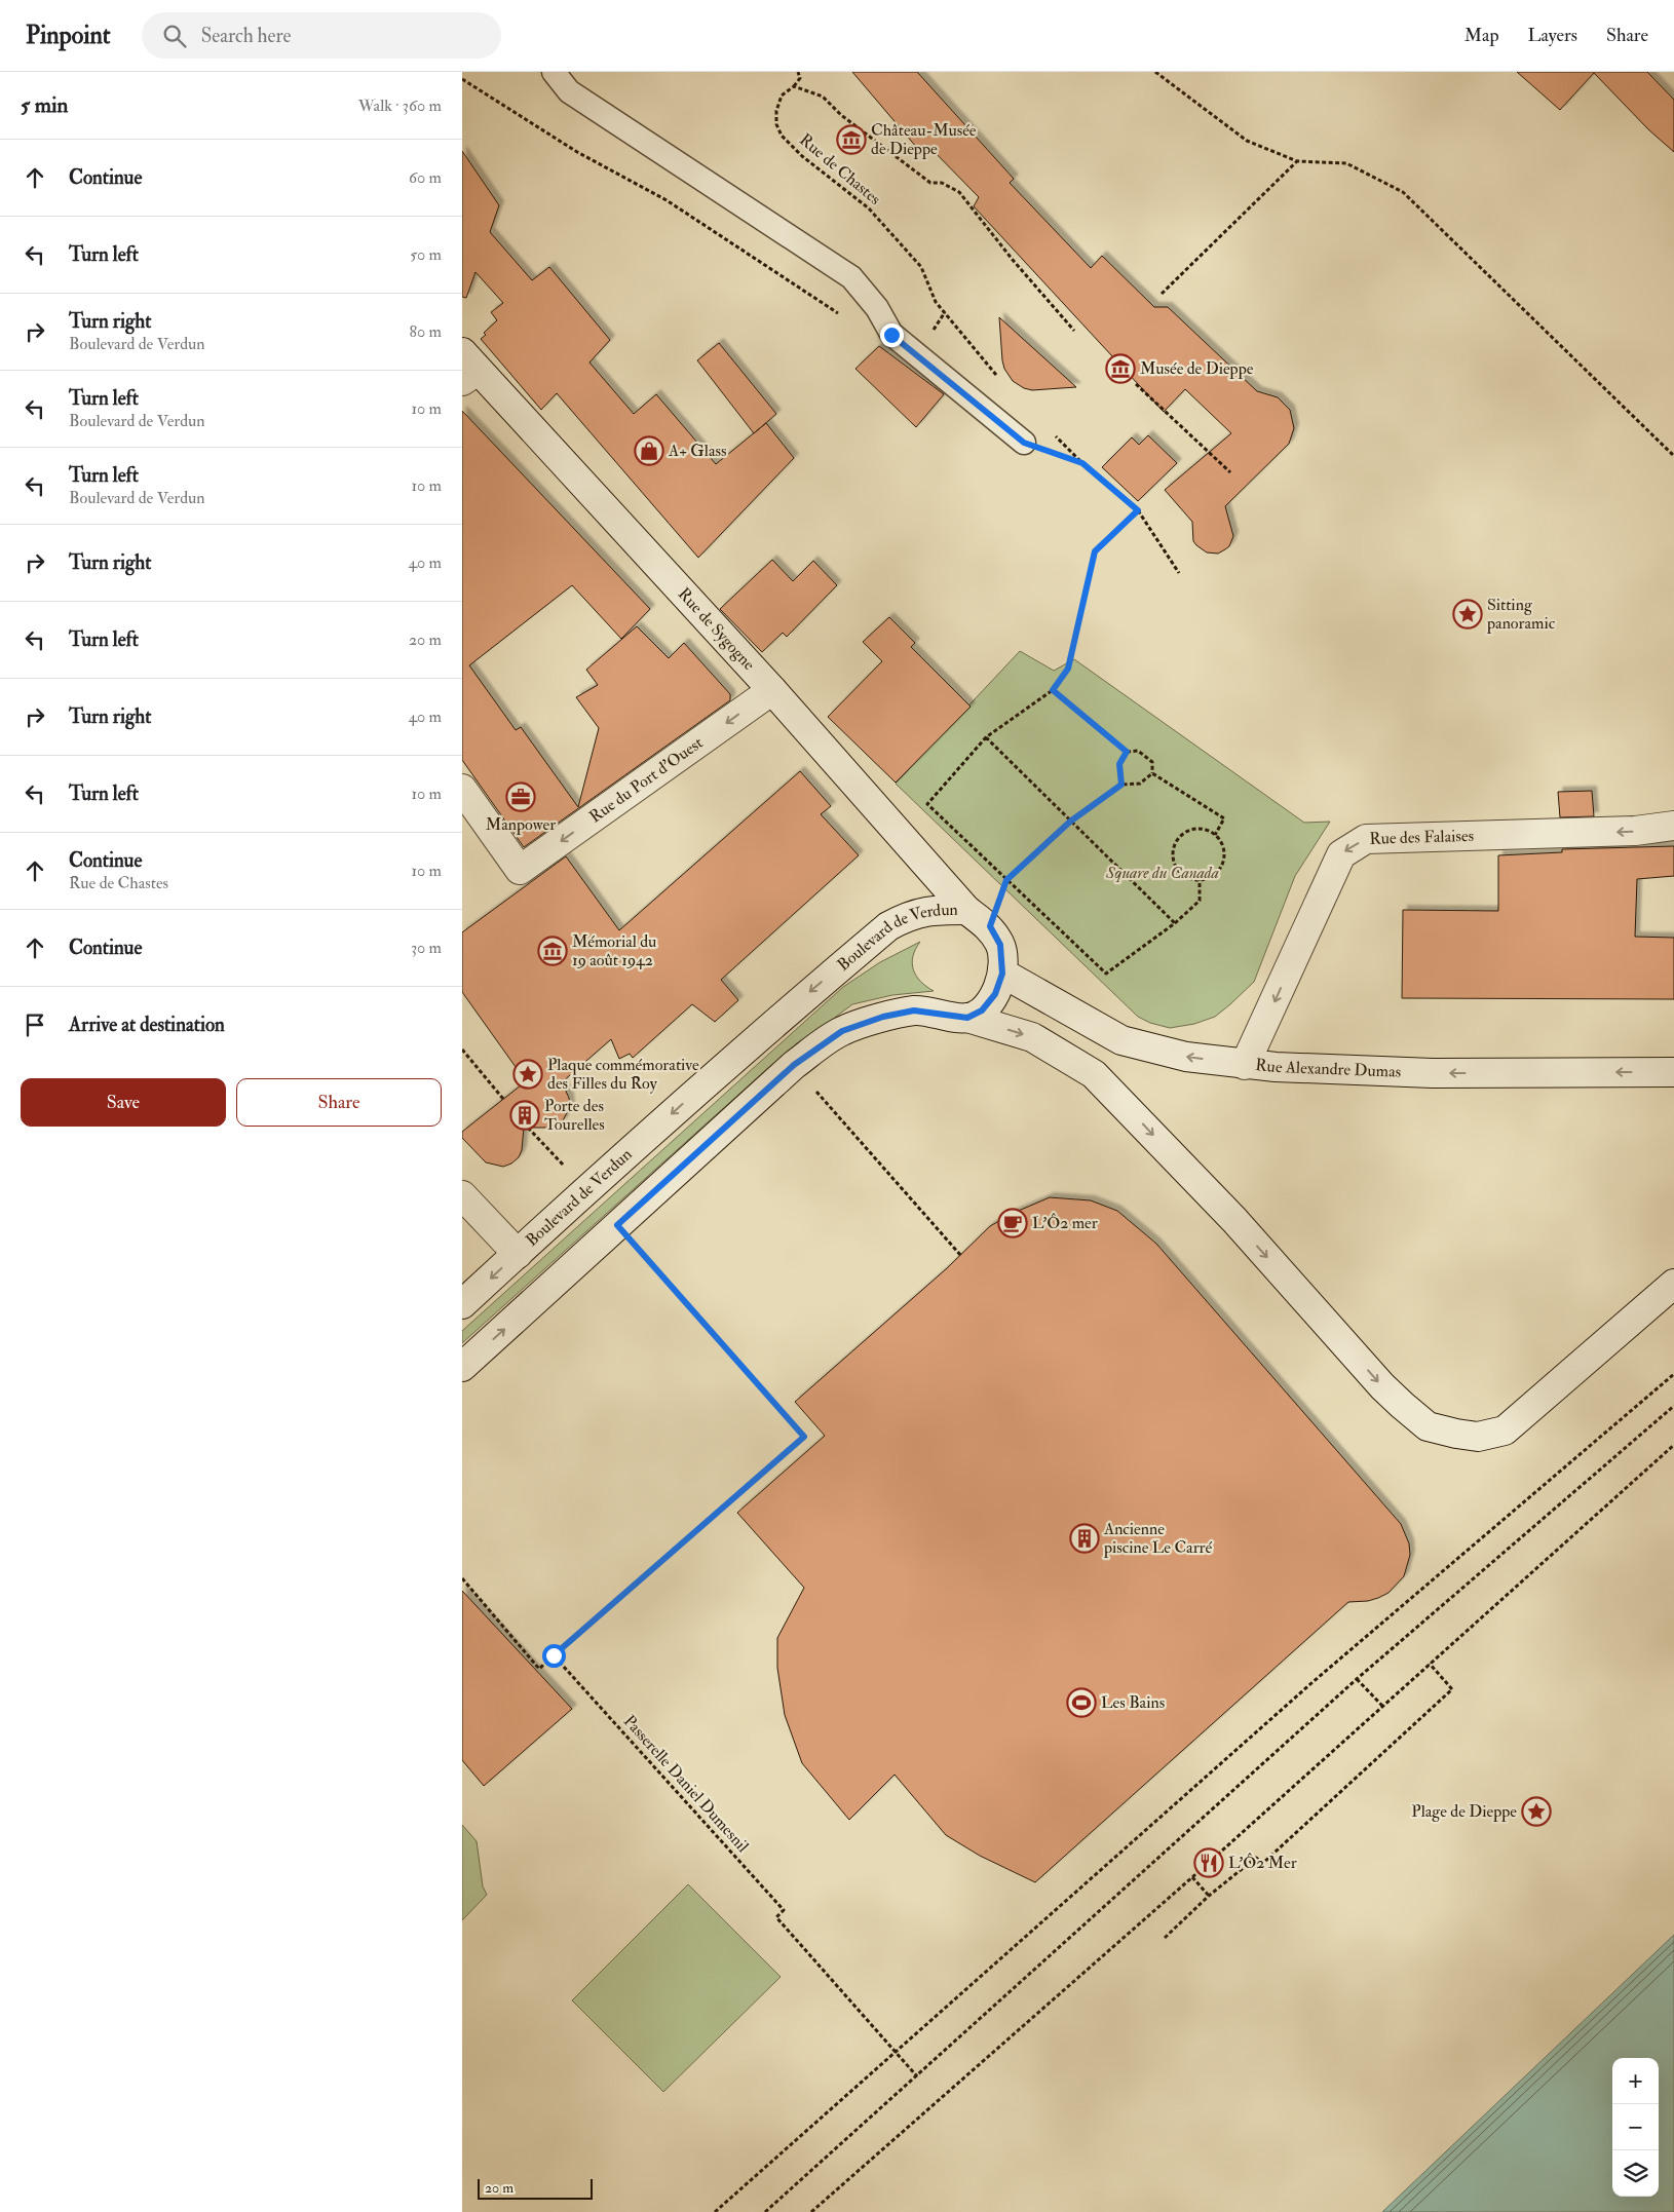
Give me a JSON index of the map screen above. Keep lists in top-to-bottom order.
{
  "streets": {
    "street": [
      "Rue de Sygogne",
      "Rue du Port d'Ouest",
      "Rue des Falaises",
      "Boulevard de Verdun",
      "Rue Alexandre Dumas"
    ],
    "path": ["Rue de Chastes", "Passerelle Daniel Dumesnil"]
  },
  "crossings": [
    ["Rue de Sygogne", "Rue du Port d'Ouest"],
    ["Rue de Sygogne", "Boulevard de Verdun"],
    ["Rue des Falaises", "Rue Alexandre Dumas"],
    ["Boulevard de Verdun", "Rue Alexandre Dumas"]
  ],
  "one_way": ["Rue des Falaises", "Rue Alexandre Dumas"],
  "parks": ["Square du Canada"],
  "places": {
    "museum": ["Château-Musée de Dieppe", "Musée de Dieppe", "Mémorial du 19 août 1942"],
    "shop": ["A+ Glass"],
    "place": ["Sitting panoramic", "Plaque commémorative des Filles du Roy", "Plage de Dieppe"],
    "office": ["Manpower"],
    "building": ["Porte des Tourelles", "Ancienne piscine Le Carré"],
    "cafe": ["L'Ô2 mer"],
    "sports": ["Les Bains"],
    "restaurant": ["L'Ô2 Mer"]
  },
  "scale_bar": "20 m",
  "page": {
    "header": "Pinpoint",
    "search": "Search here",
    "nav": ["Map", "Layers", "Share"],
    "heading": ["5 min", "Walk · 360 m"],
    "list": [
      ["Continue", "60 m"],
      ["Turn left", "50 m"],
      ["Turn right", "Boulevard de Verdun", "80 m"],
      ["Turn left", "Boulevard de Verdun", "10 m"],
      ["Turn left", "Boulevard de Verdun", "10 m"],
      ["Turn right", "40 m"],
      ["Turn left", "20 m"],
      ["Turn right", "40 m"],
      ["Turn left", "10 m"],
      ["Continue", "Rue de Chastes", "10 m"],
      ["Continue", "30 m"],
      "Arrive at destination"
    ],
    "buttons": ["Save", "Share"],
    "map_buttons": ["+", "−"],
    "scale": "20 m"
  }
}
